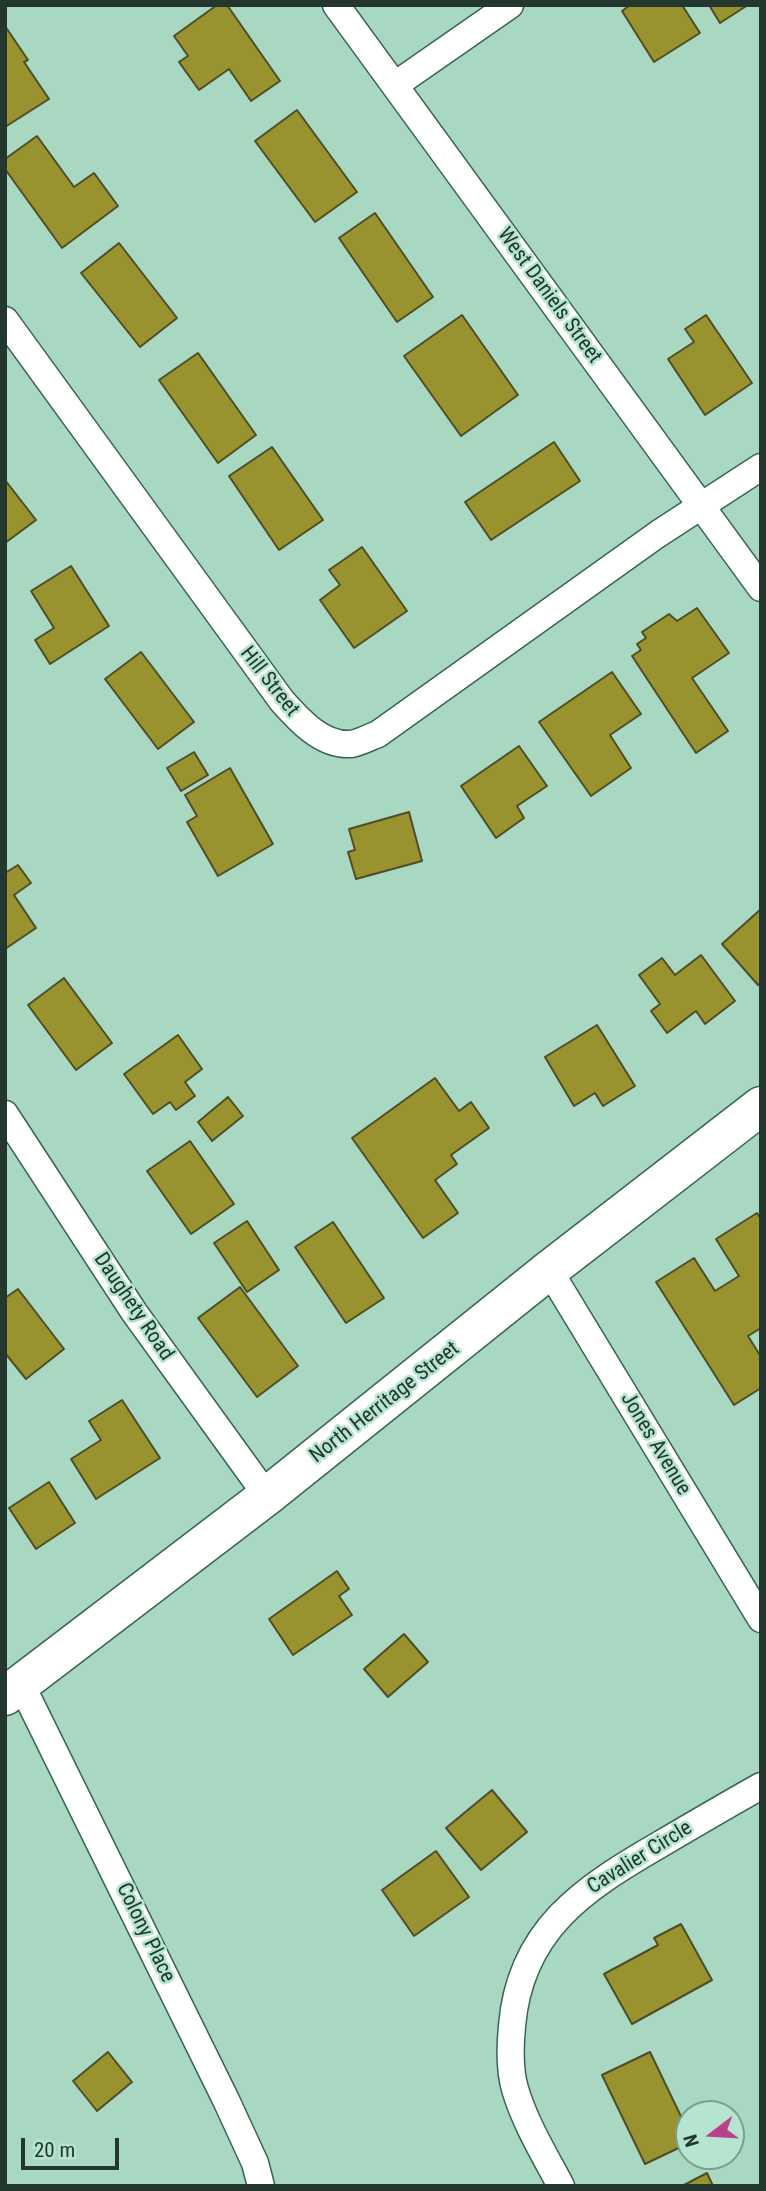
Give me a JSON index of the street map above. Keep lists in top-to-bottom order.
{
  "streets": {
    "street": [
      "West Daniels Street",
      "Hill Street",
      "Daughety Road",
      "North Herritage Street",
      "Jones Avenue",
      "Cavalier Circle",
      "Colony Place"
    ]
  },
  "crossings": [
    ["West Daniels Street", "Hill Street"],
    ["Daughety Road", "North Herritage Street"],
    ["North Herritage Street", "Jones Avenue"],
    ["North Herritage Street", "Colony Place"]
  ],
  "scale_bar": "20 m",
  "north": "left"
}
